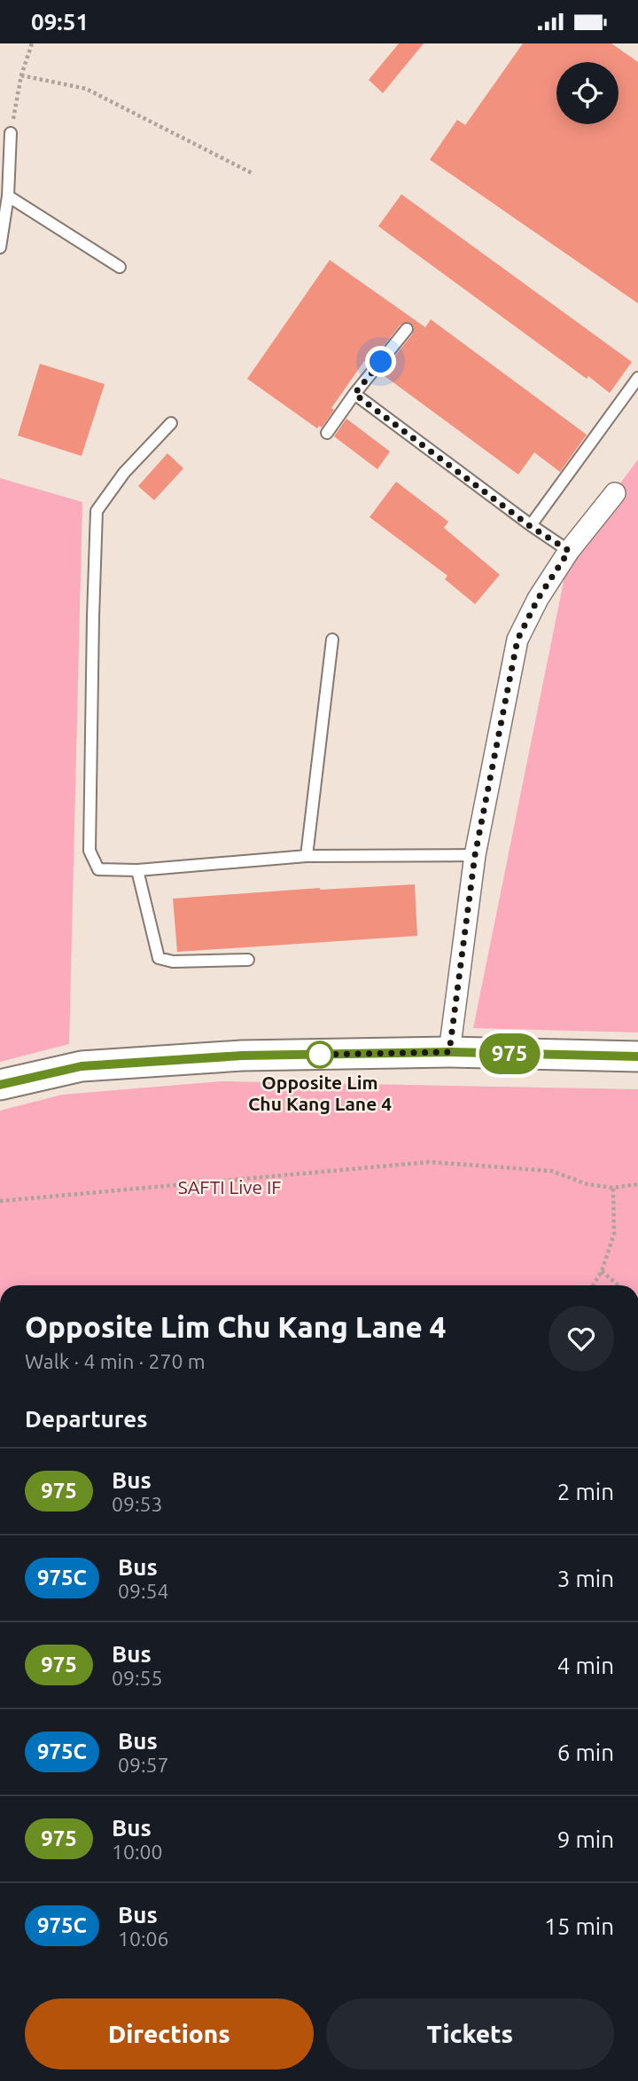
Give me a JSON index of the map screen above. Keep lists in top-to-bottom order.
{
  "parks": ["SAFTI Live IF"],
  "places": ["Opposite Lim Chu Kang Lane 4"],
  "lines": ["bus line 975"],
  "page": {
    "status": "09:51",
    "on_map": "975",
    "heading": [
      ["Opposite Lim Chu Kang Lane 4", "Walk · 4 min · 270 m"],
      "Departures"
    ],
    "list": [
      {
        "mark": "975",
        "name": "Bus",
        "note": "09:53",
        "value": "2 min"
      },
      {
        "mark": "975C",
        "name": "Bus",
        "note": "09:54",
        "value": "3 min"
      },
      {
        "mark": "975",
        "name": "Bus",
        "note": "09:55",
        "value": "4 min"
      },
      {
        "mark": "975C",
        "name": "Bus",
        "note": "09:57",
        "value": "6 min"
      },
      {
        "mark": "975",
        "name": "Bus",
        "note": "10:00",
        "value": "9 min"
      },
      {
        "mark": "975C",
        "name": "Bus",
        "note": "10:06",
        "value": "15 min"
      }
    ],
    "buttons": ["Directions", "Tickets"]
  }
}
